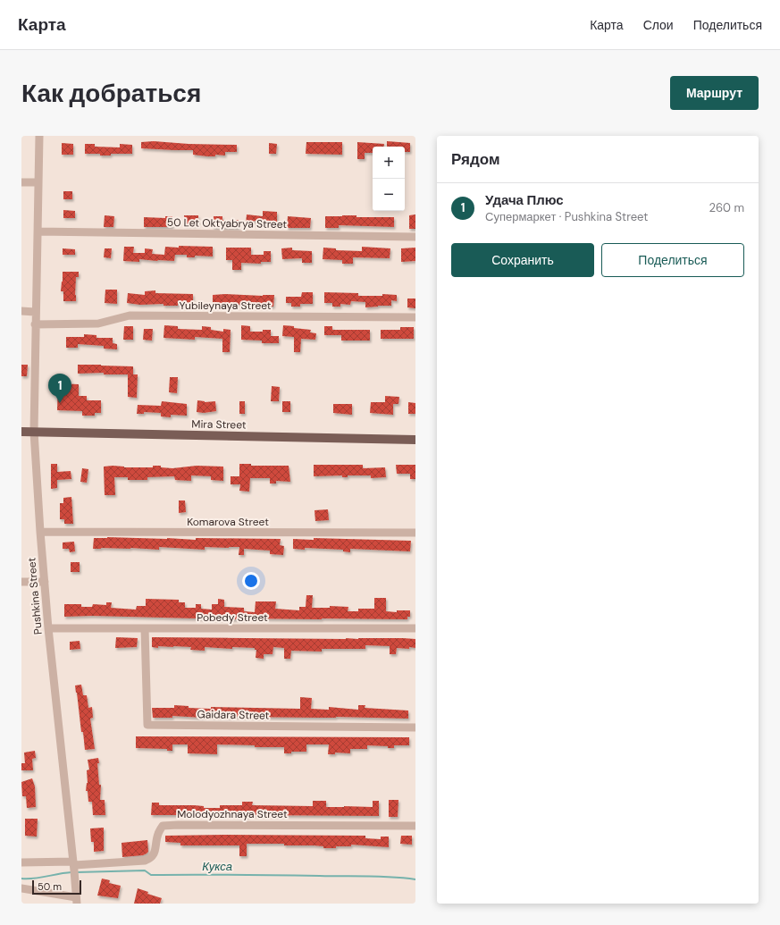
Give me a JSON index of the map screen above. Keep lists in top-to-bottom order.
{
  "streets": {
    "main road": ["Mira Street"],
    "street": [
      "50 Let Oktyabrya Street",
      "Yubileynaya Street",
      "Komarova Street",
      "Pushkina Street",
      "Pobedy Street",
      "Gaidara Street",
      "Molodyozhnaya Street"
    ]
  },
  "crossings": [
    ["50 Let Oktyabrya Street", "Pushkina Street"],
    ["Yubileynaya Street", "Pushkina Street"],
    ["Mira Street", "Pushkina Street"],
    ["Komarova Street", "Pushkina Street"],
    ["Pushkina Street", "Pobedy Street"],
    ["Pushkina Street", "Molodyozhnaya Street"],
    ["Pobedy Street", "Gaidara Street"]
  ],
  "water": ["Кукса"],
  "scale_bar": "50 m",
  "page": {
    "header": "Карта",
    "nav": ["Карта", "Слои", "Поделиться"],
    "buttons": [
      "Маршрут",
      ["Сохранить", "Поделиться"]
    ],
    "title": "Как добраться",
    "heading": "Рядом",
    "map_buttons": ["+", "−"],
    "list": [
      {
        "mark": "1",
        "name": "Удача Плюс",
        "note": "Супермаркет · Pushkina Street",
        "value": "260 m"
      }
    ],
    "pins": "1",
    "scale": "50 m"
  }
}
